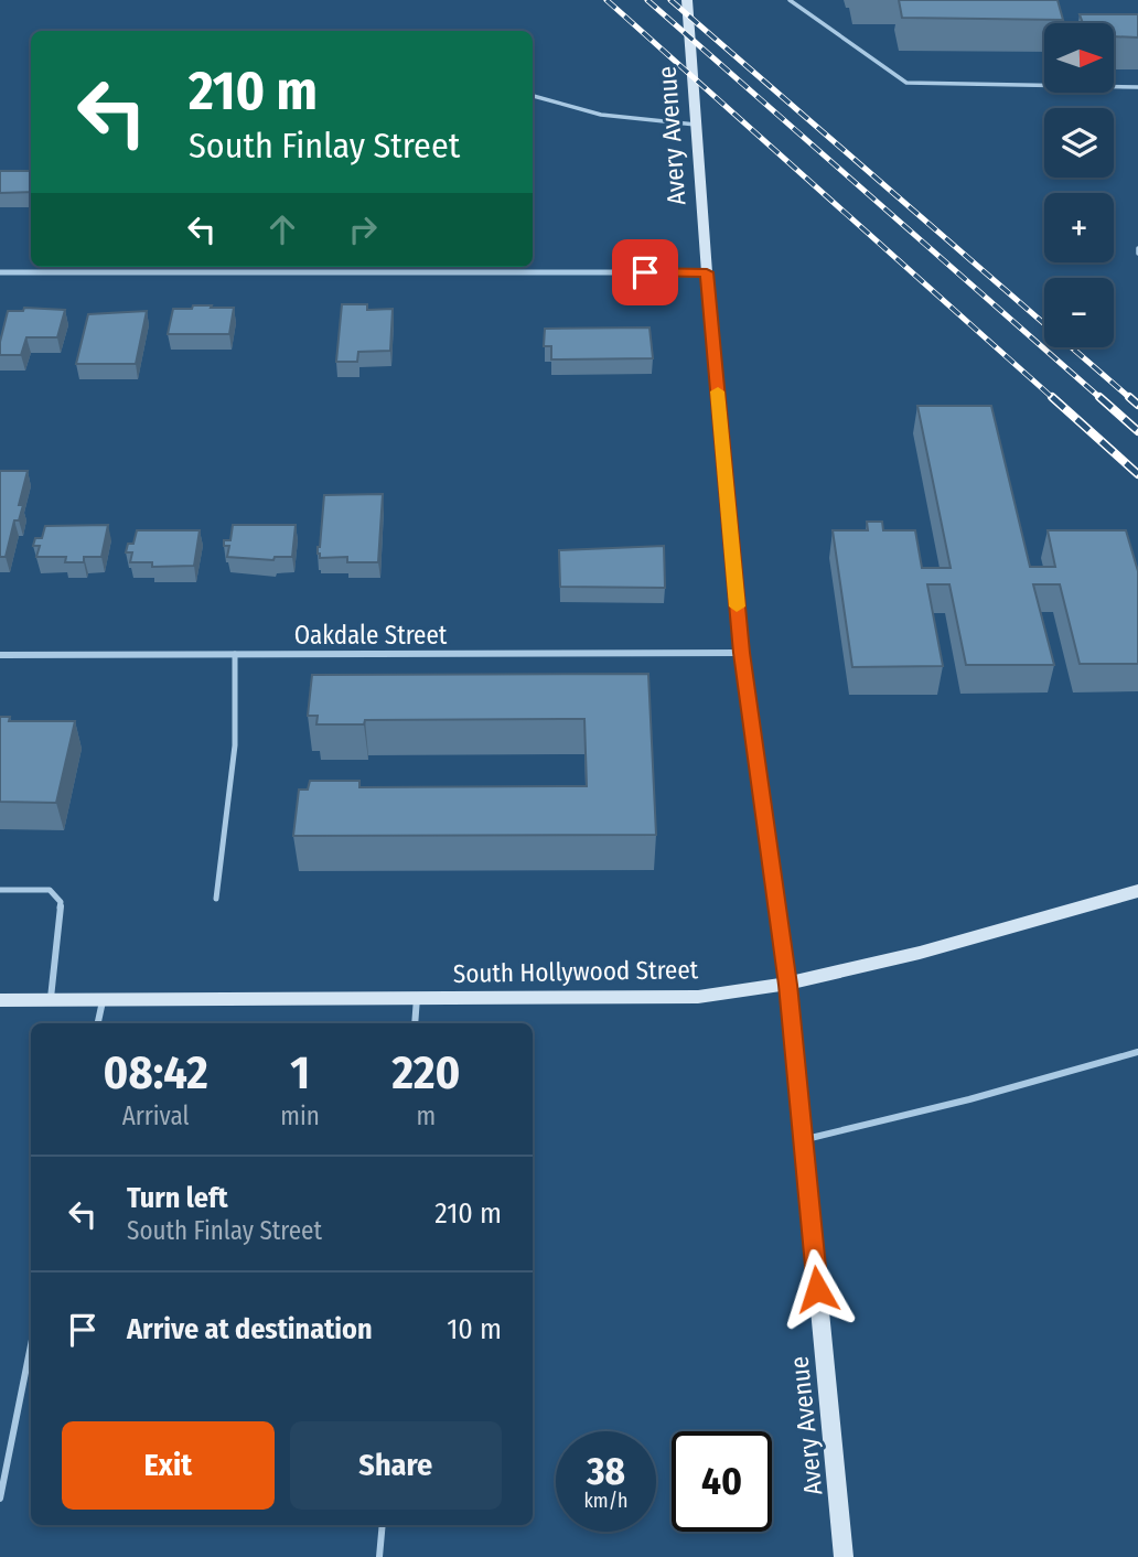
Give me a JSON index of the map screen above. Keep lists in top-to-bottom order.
{
  "streets": {
    "street": ["Avery Avenue", "Oakdale Street", "South Hollywood Street"]
  },
  "crossings": [
    ["Avery Avenue", "Oakdale Street"],
    ["Avery Avenue", "South Hollywood Street"]
  ],
  "north": "right",
  "page": {
    "map_buttons": ["+", "−"],
    "turn": ["210 m", "South Finlay Street"],
    "eta": [
      "08:42",
      "Arrival",
      "1",
      "min",
      "220",
      "m"
    ],
    "list": [
      {
        "name": "Turn left",
        "note": "South Finlay Street",
        "value": "210 m"
      },
      {
        "name": "Arrive at destination",
        "value": "10 m"
      }
    ],
    "buttons": ["Exit", "Share"],
    "speed": "38 km/h",
    "limit": "40"
  }
}
